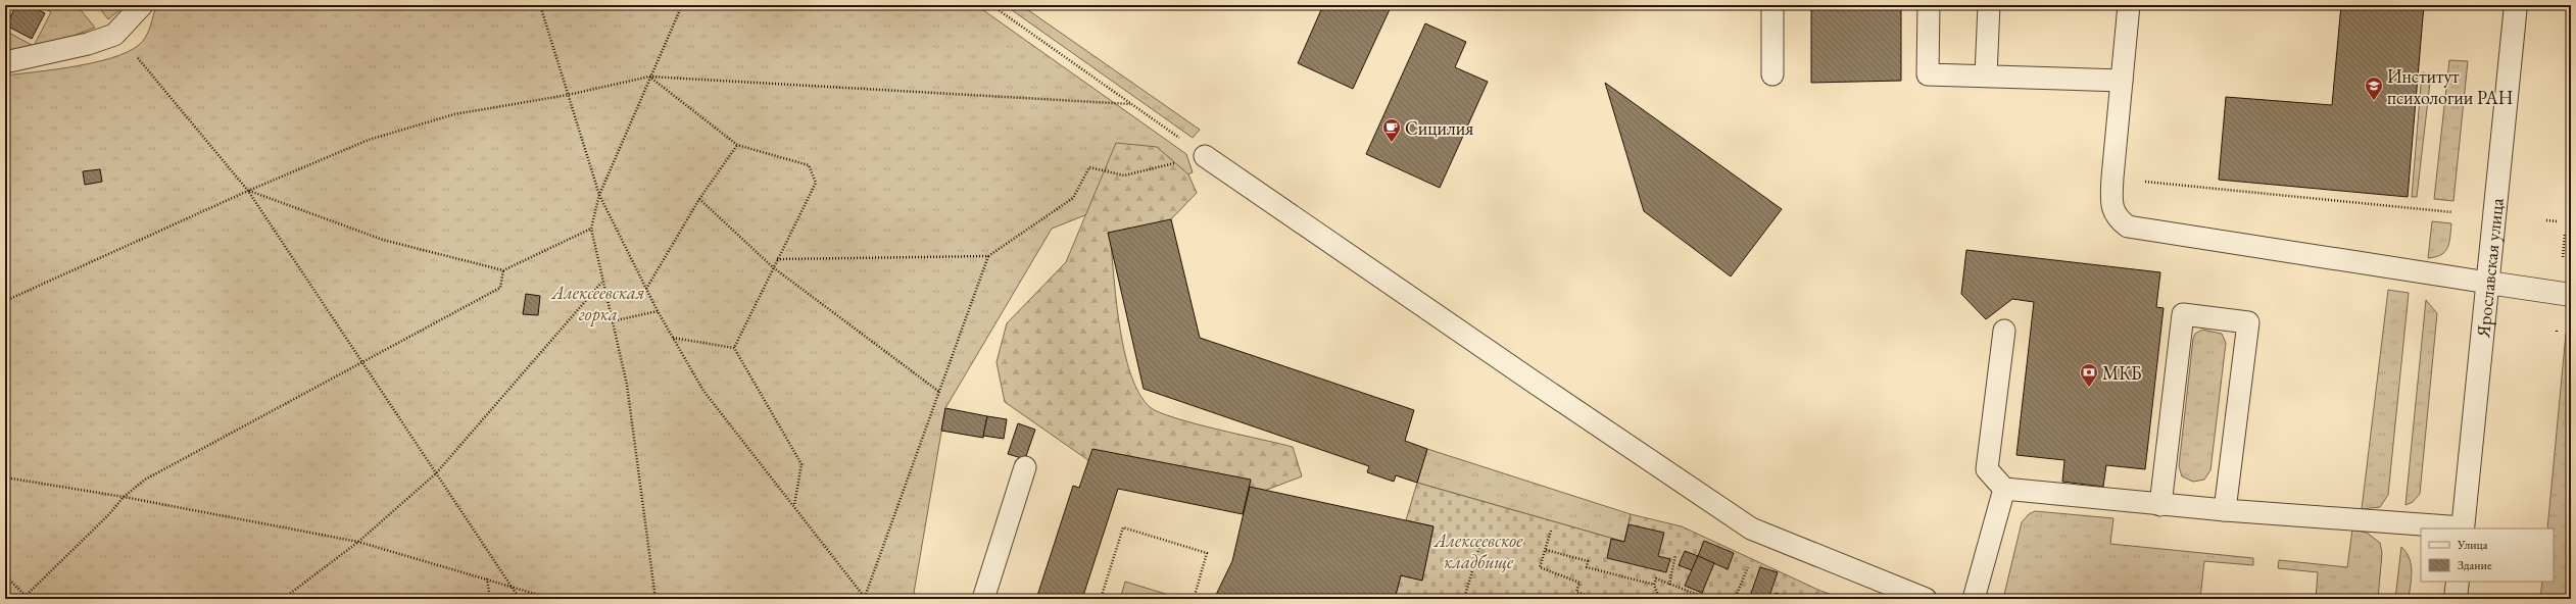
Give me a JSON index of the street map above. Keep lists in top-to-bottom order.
{
  "streets": {
    "street": ["Ярославская улица"]
  },
  "parks": ["Алексеевская горка", "Алексеевское кладбище"],
  "places": {
    "school or university": ["Институт психологии РАН"],
    "cafe": ["Сицилия"],
    "bank": ["МКБ"]
  },
  "legend": ["Улица", "Здание"]
}
